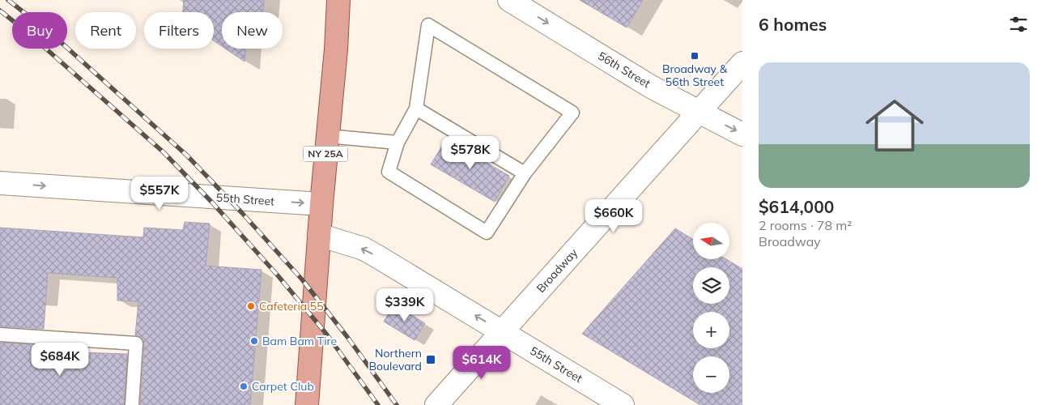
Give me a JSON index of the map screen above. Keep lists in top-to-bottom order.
{
  "streets": {
    "main road": ["NY 25A"],
    "street": ["56th Street", "55th Street", "Broadway"]
  },
  "crossings": [
    ["56th Street", "Broadway"],
    ["NY 25A", "55th Street"],
    ["55th Street", "Broadway"]
  ],
  "one_way": ["56th Street"],
  "places": {
    "transit": ["Broadway & 56th Street", "Northern Boulevard"],
    "other": ["Cafeteria 55", "Bam Bam Tire", "Carpet Club"]
  },
  "north": "left",
  "page": {
    "heading": "6 homes",
    "chip": [
      "Buy",
      "Rent",
      "Filters",
      "New"
    ],
    "list": [
      {
        "name": "$614,000",
        "note": "2 rooms · 78 m² · Broadway"
      }
    ],
    "price": [
      "$578K",
      "$557K",
      "$660K",
      "$339K",
      "$684K",
      "$614K"
    ],
    "map_buttons": ["+", "−"]
  }
}
